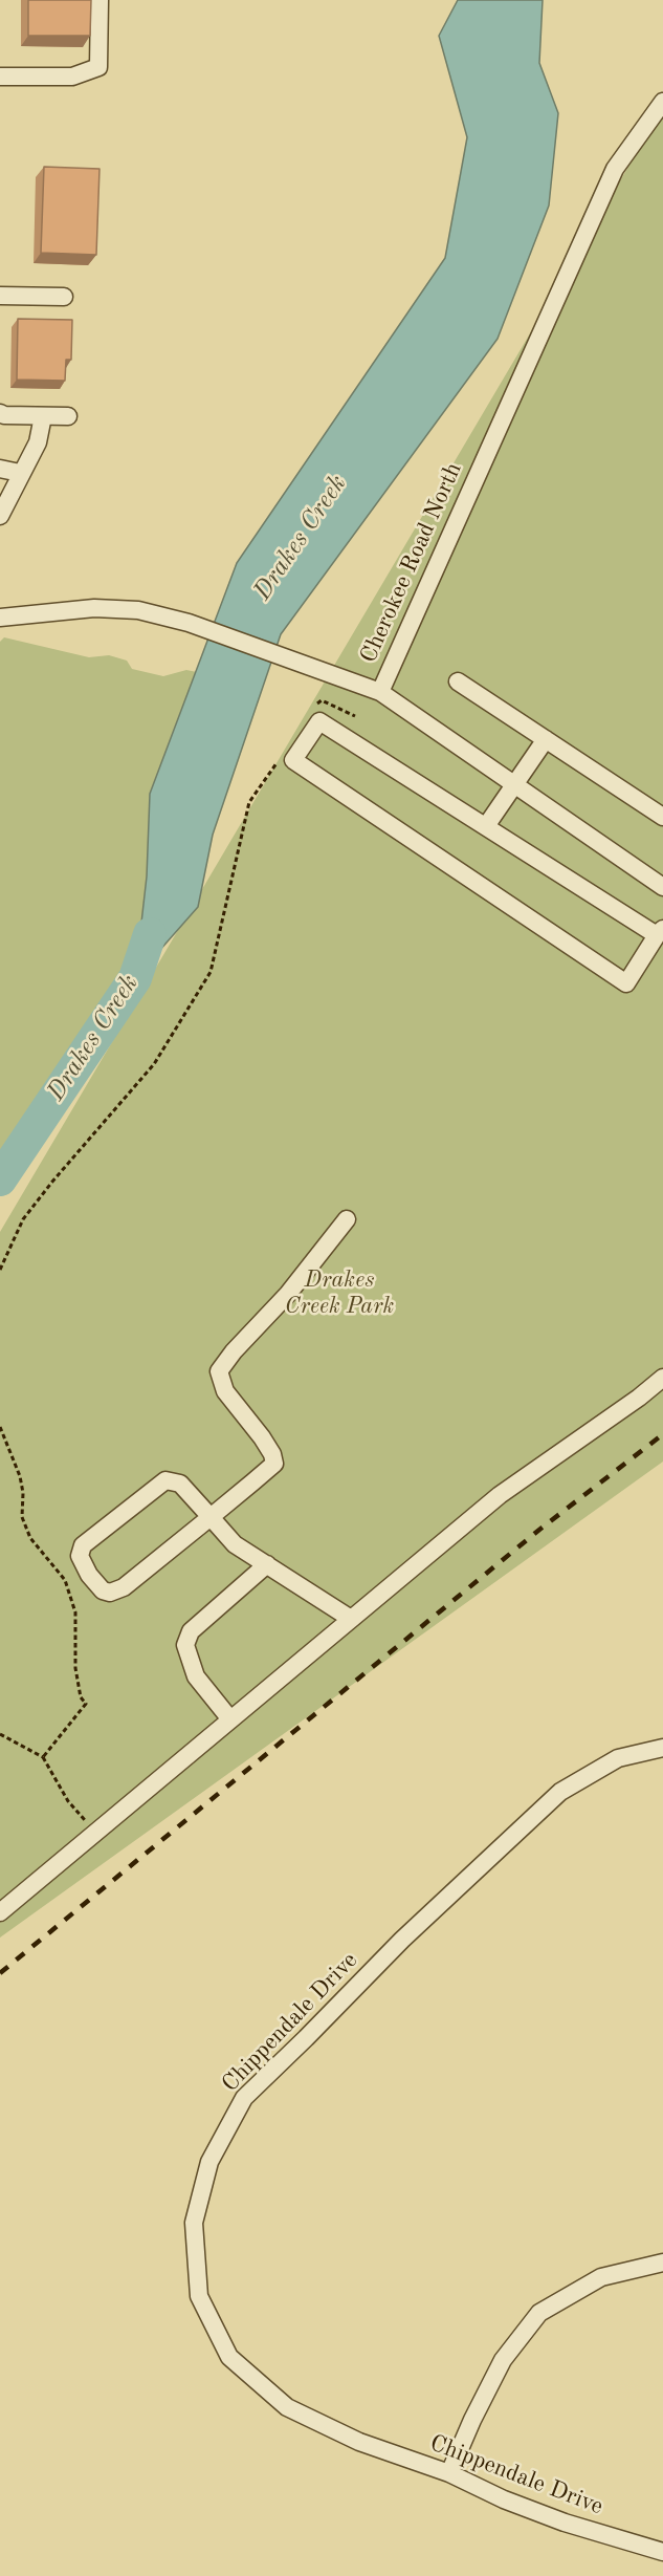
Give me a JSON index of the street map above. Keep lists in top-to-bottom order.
{
  "streets": {
    "street": ["Cherokee Road North", "Chippendale Drive"]
  },
  "water": ["Drakes Creek"],
  "parks": ["Drakes Creek Park"]
}
